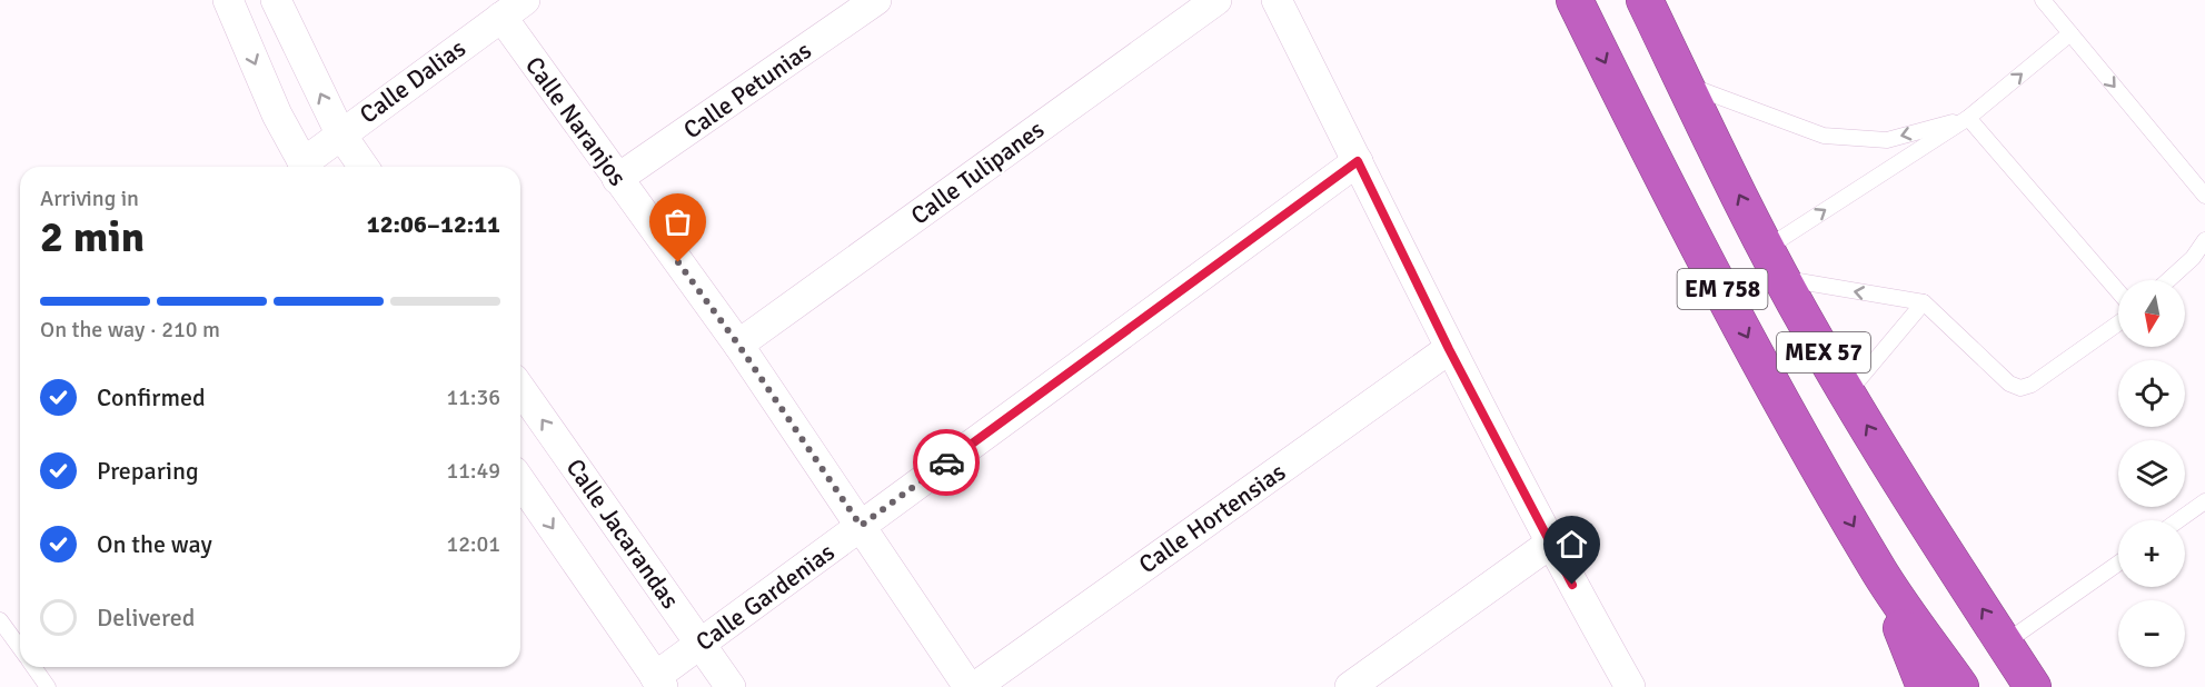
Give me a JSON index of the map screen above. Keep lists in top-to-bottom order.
{
  "streets": {
    "highway": ["EM 758", "MEX 57"],
    "street": [
      "Calle Dalias",
      "Calle Petunias",
      "Calle Naranjos",
      "Calle Tulipanes",
      "Calle Hortensias",
      "Calle Jacarandas",
      "Calle Gardenias"
    ]
  },
  "crossings": [
    ["Calle Dalias", "Calle Naranjos"],
    ["Calle Petunias", "Calle Naranjos"],
    ["Calle Naranjos", "Calle Tulipanes"],
    ["Calle Naranjos", "Calle Gardenias"],
    ["Calle Jacarandas", "Calle Gardenias"]
  ],
  "north": "bottom",
  "page": {
    "heading": ["2 min", "Arriving in", "12:06–12:11"],
    "map_buttons": ["+", "−"],
    "bar": "On the way · 210 m",
    "list": [
      ["Confirmed", "11:36"],
      ["Preparing", "11:49"],
      ["On the way", "12:01"],
      "Delivered"
    ]
  }
}
